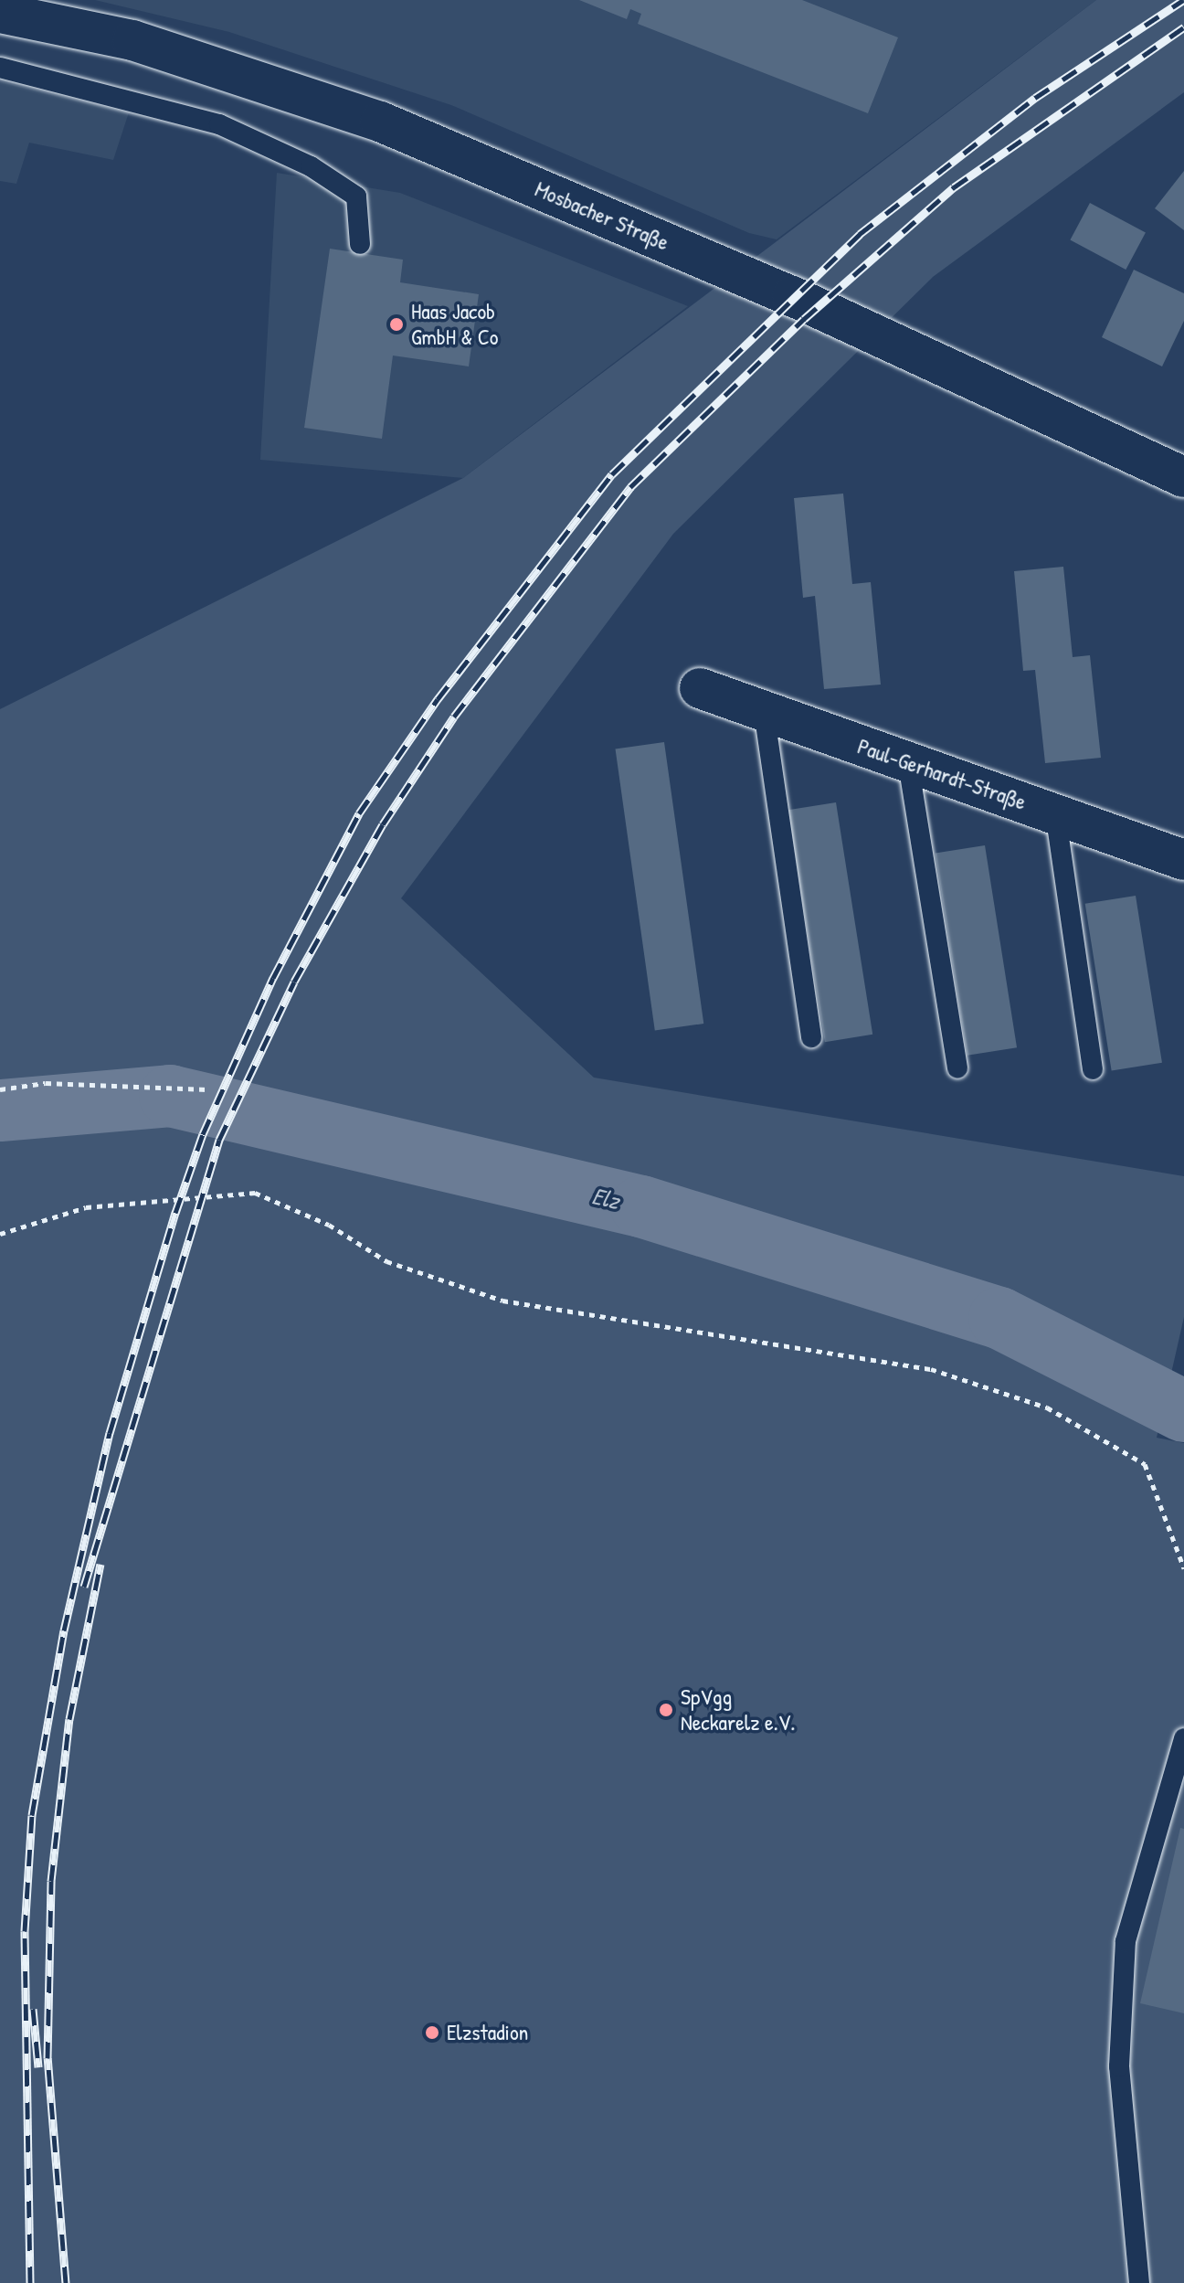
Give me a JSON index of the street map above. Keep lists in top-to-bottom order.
{
  "streets": {
    "street": ["Mosbacher Straße", "Paul-Gerhardt-Straße"]
  },
  "water": ["Elz"],
  "places": ["Haas Jacob GmbH & Co", "SpVgg Neckarelz e.V.", "Elzstadion"]
}
